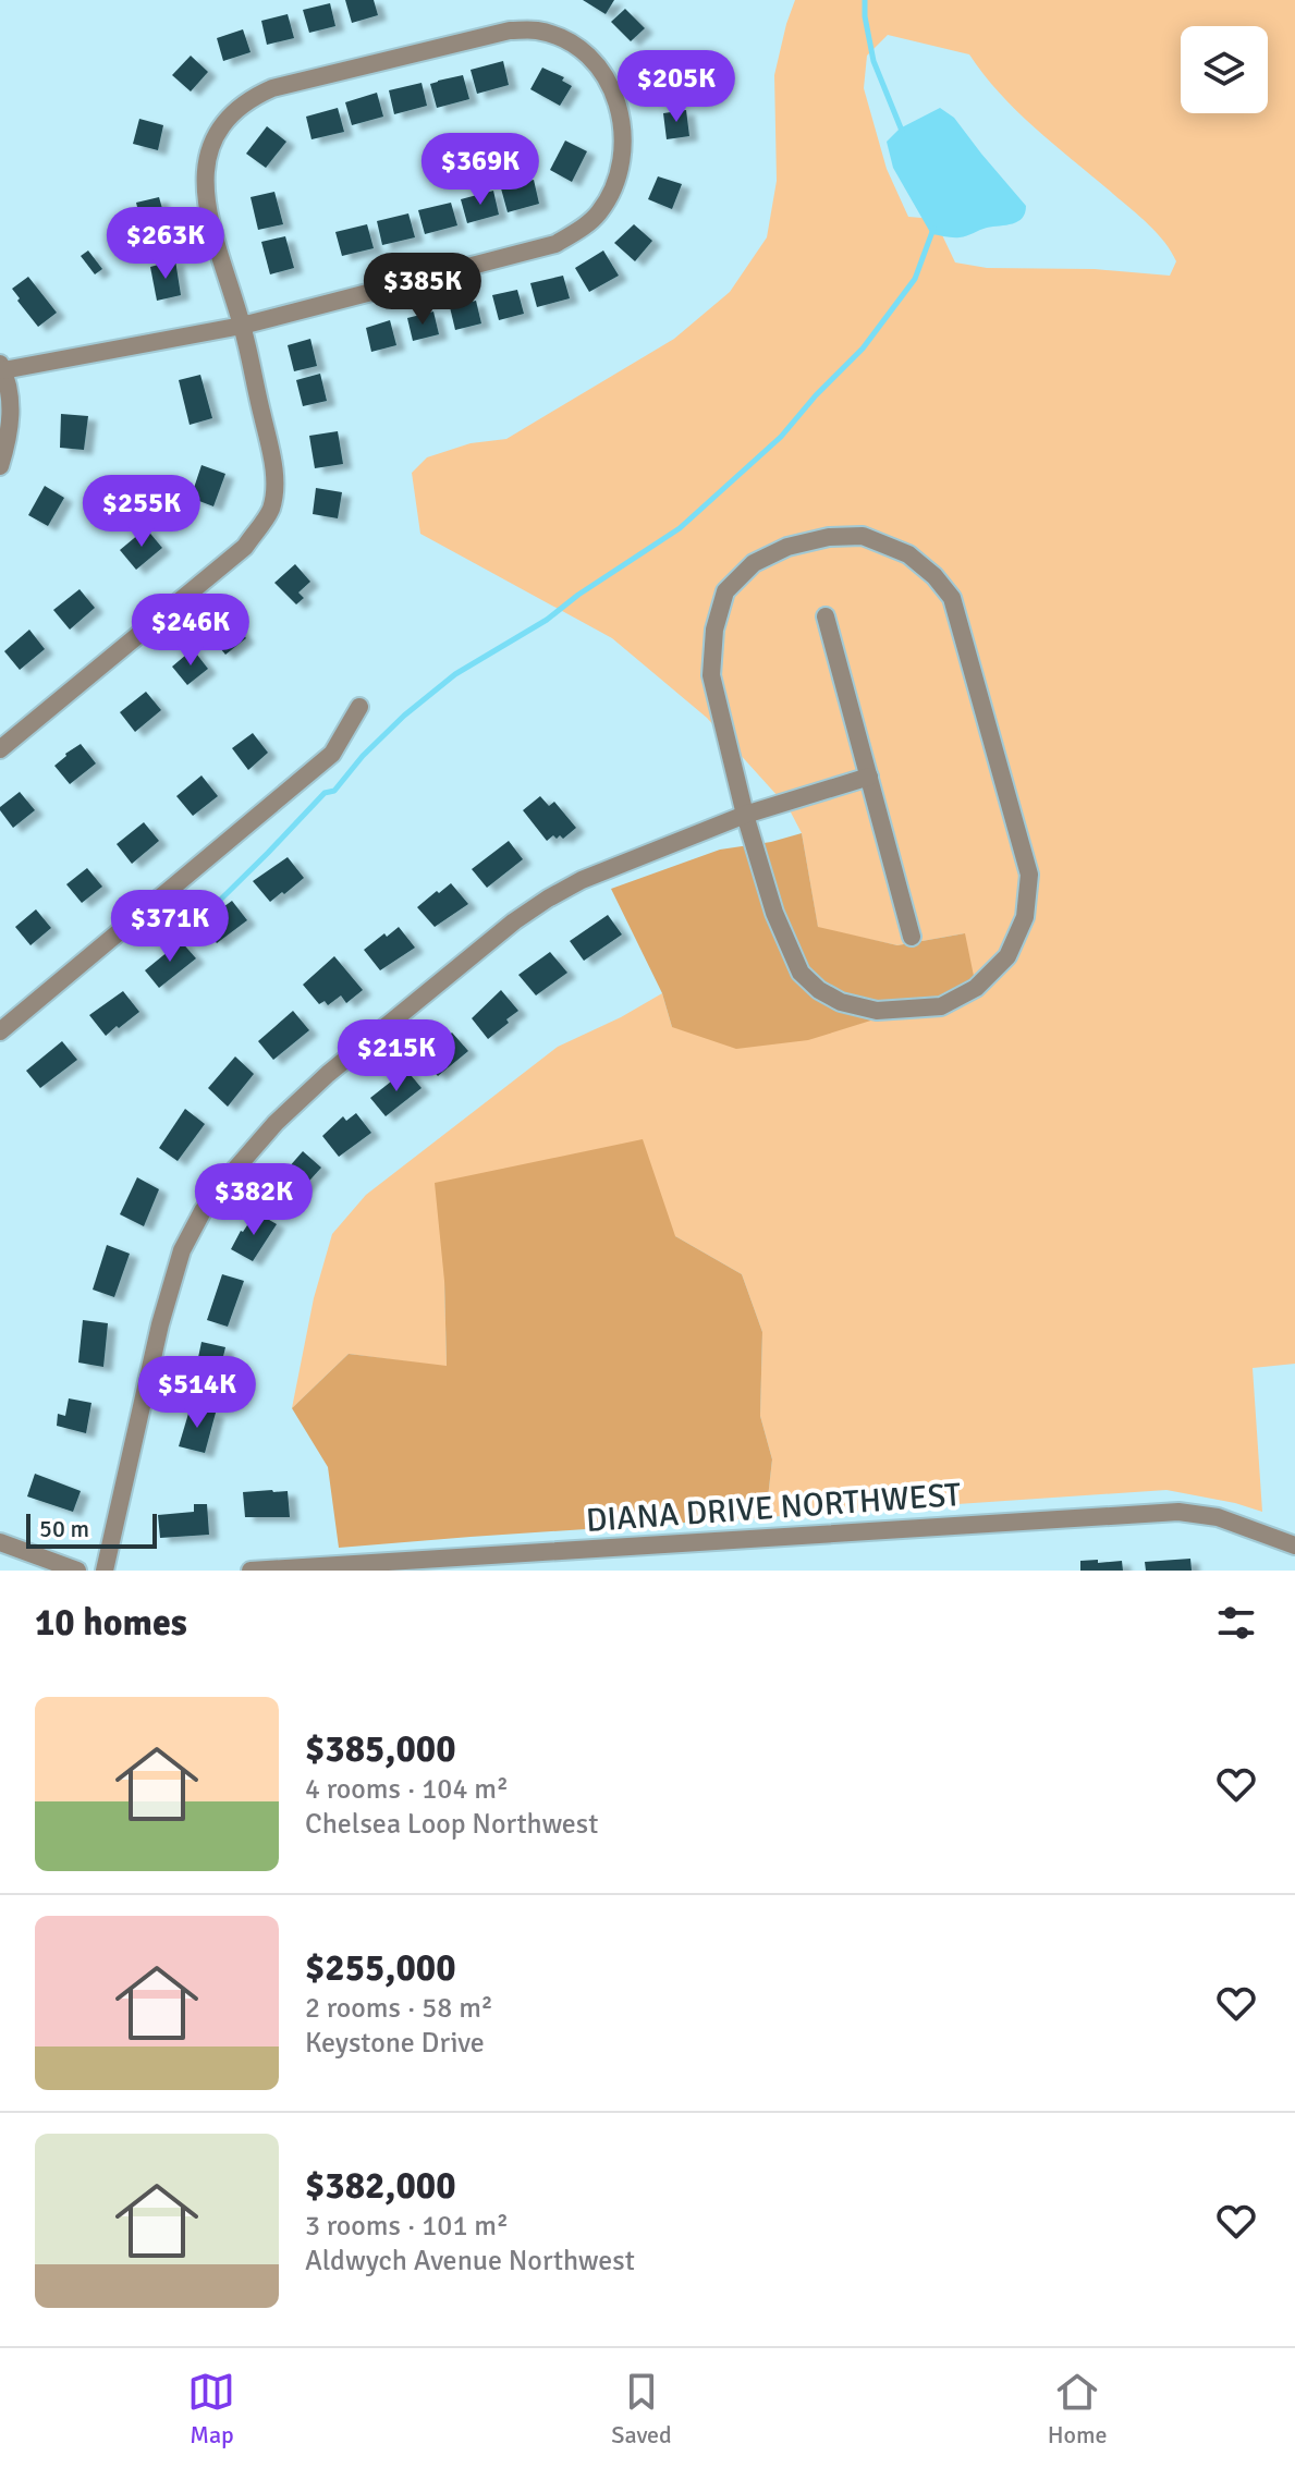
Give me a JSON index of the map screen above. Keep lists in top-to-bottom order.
{
  "streets": {
    "street": ["DIANA DRIVE NORTHWEST"]
  },
  "scale_bar": "50 m",
  "page": {
    "price": [
      "$205K",
      "$369K",
      "$263K",
      "$385K",
      "$255K",
      "$246K",
      "$371K",
      "$215K",
      "$382K",
      "$514K"
    ],
    "scale": "50 m",
    "heading": "10 homes",
    "list": [
      {
        "name": "$385,000",
        "note": "4 rooms · 104 m² · Chelsea Loop Northwest"
      },
      {
        "name": "$255,000",
        "note": "2 rooms · 58 m² · Keystone Drive"
      },
      {
        "name": "$382,000",
        "note": "3 rooms · 101 m² · Aldwych Avenue Northwest"
      }
    ],
    "tabs": ["Map", "Saved", "Home"]
  }
}
